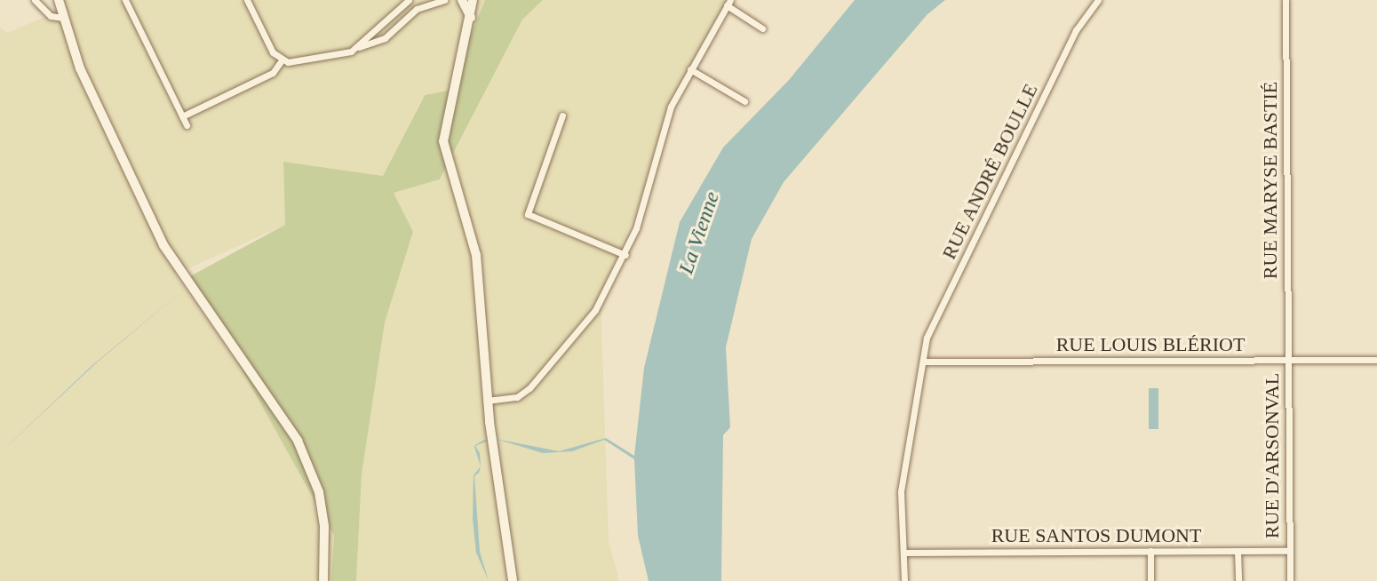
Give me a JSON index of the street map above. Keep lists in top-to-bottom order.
{
  "streets": {
    "street": [
      "RUE ANDRÉ BOULLE",
      "RUE MARYSE BASTIÉ",
      "RUE LOUIS BLÉRIOT",
      "RUE D'ARSONVAL",
      "RUE SANTOS DUMONT"
    ]
  },
  "crossings": [
    ["RUE ANDRÉ BOULLE", "RUE LOUIS BLÉRIOT"],
    ["RUE ANDRÉ BOULLE", "RUE SANTOS DUMONT"],
    ["RUE MARYSE BASTIÉ", "RUE LOUIS BLÉRIOT"],
    ["RUE MARYSE BASTIÉ", "RUE D'ARSONVAL"],
    ["RUE LOUIS BLÉRIOT", "RUE D'ARSONVAL"],
    ["RUE D'ARSONVAL", "RUE SANTOS DUMONT"]
  ],
  "water": ["La Vienne"]
}
